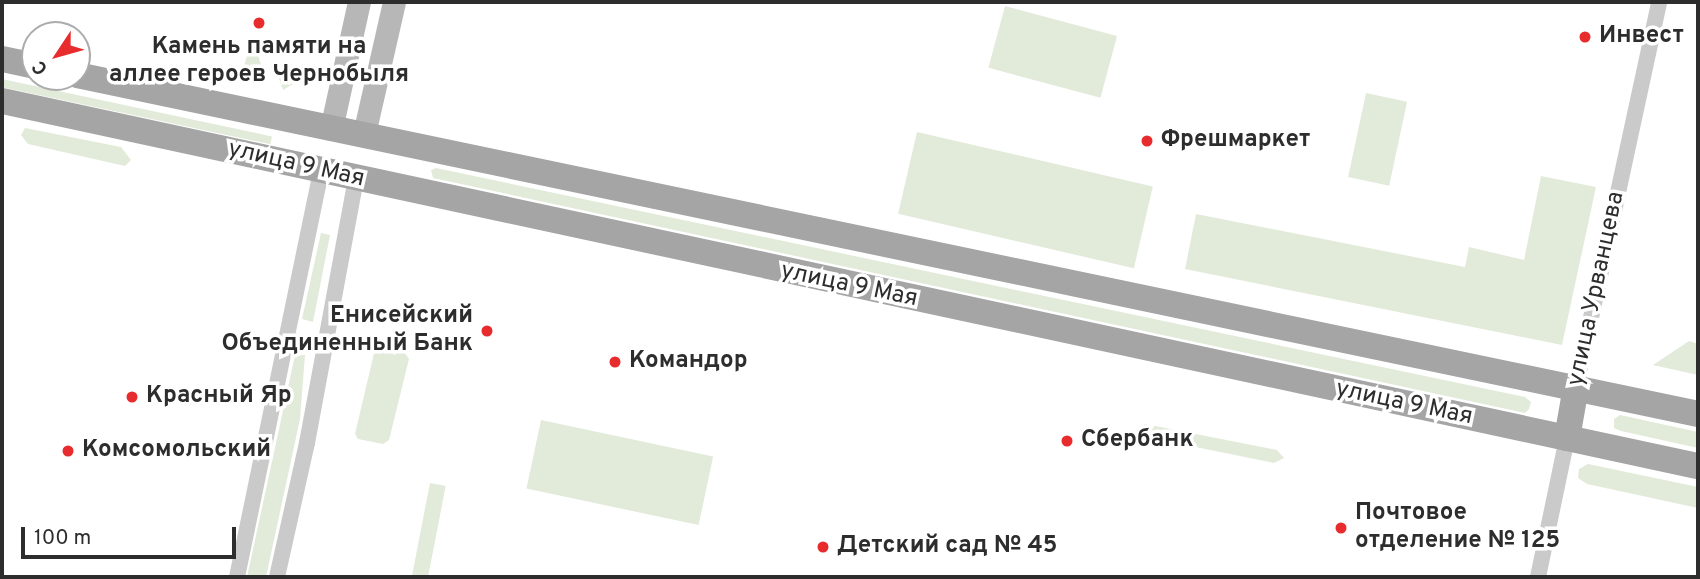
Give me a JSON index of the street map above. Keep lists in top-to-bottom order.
{
  "streets": {
    "main road": ["улица 9 Мая", "улица Урванцева"]
  },
  "crossings": [
    ["улица 9 Мая", "улица Урванцева"]
  ],
  "places": [
    "Камень памяти на аллее героев Чернобыля",
    "Инвест",
    "Фрешмаркет",
    "Енисейский Объединенный Банк",
    "Командор",
    "Красный Яр",
    "Сбербанк",
    "Комсомольский",
    "Почтовое отделение № 125",
    "Детский сад № 45"
  ],
  "scale_bar": "100 m",
  "north": "bottom left"
}
